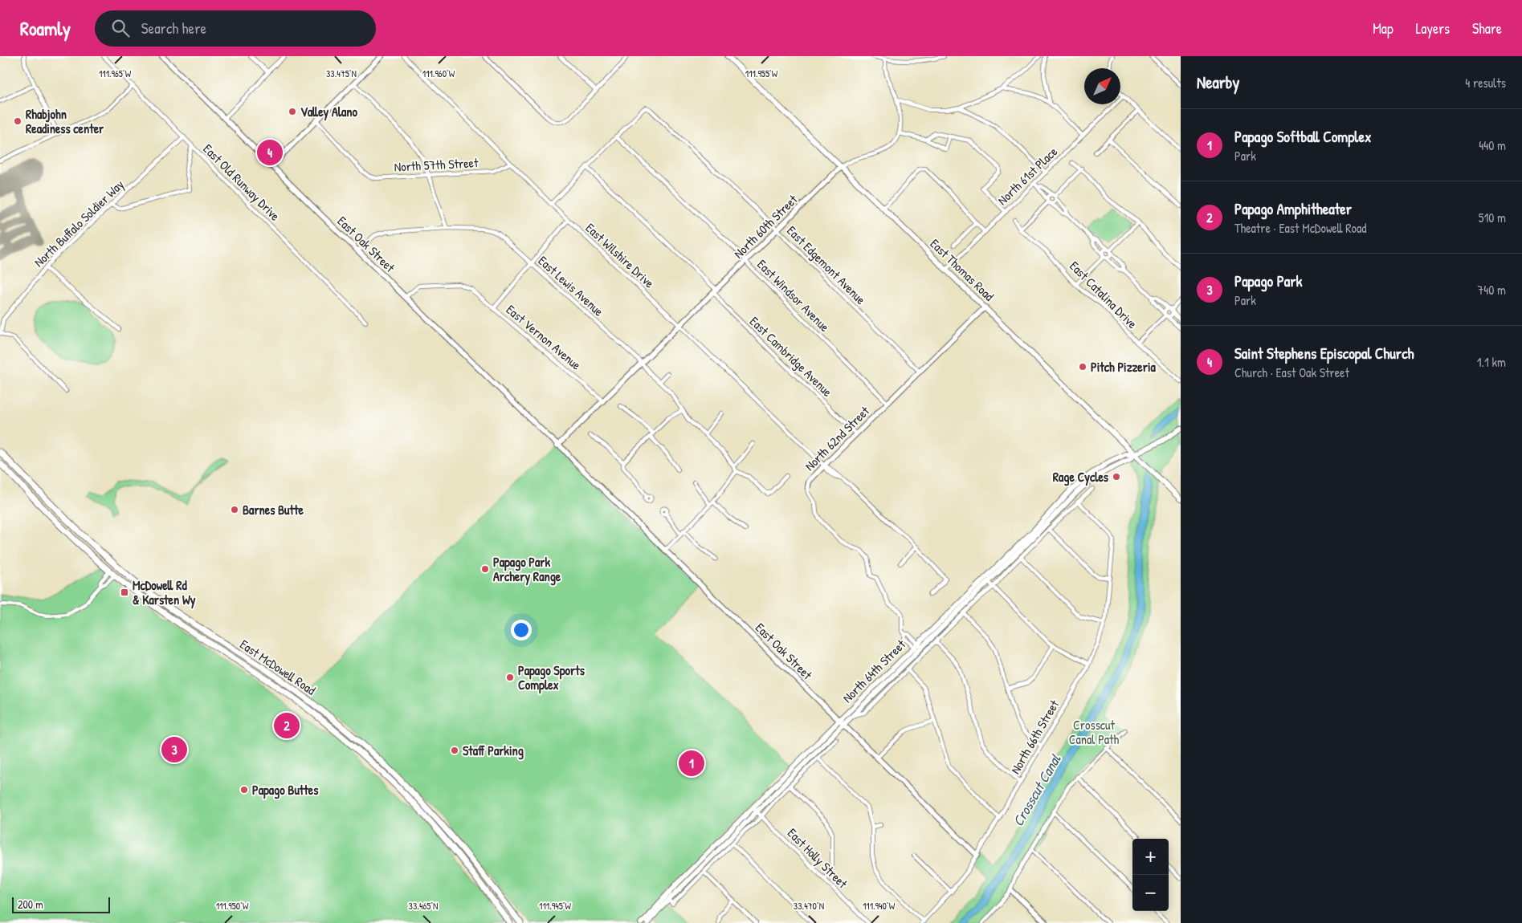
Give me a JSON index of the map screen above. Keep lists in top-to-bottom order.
{
  "streets": {
    "main road": ["East Thomas Road", "East McDowell Road", "North 64th Street"],
    "street": [
      "North 57th Street",
      "North 61st Place",
      "East Old Runway Drive",
      "North Buffalo Soldier Way",
      "North 60th Street",
      "East Oak Street",
      "East Wilshire Drive",
      "East Edgemont Avenue",
      "East Lewis Avenue",
      "East Catalina Drive",
      "East Windsor Avenue",
      "East Vernon Avenue",
      "East Cambridge Avenue",
      "North 62nd Street",
      "North 66th Street",
      "East Holly Street"
    ]
  },
  "crossings": [
    ["North 57th Street", "East Wilshire Drive"],
    ["North 61st Place", "East Thomas Road"],
    ["East Old Runway Drive", "North Buffalo Soldier Way"],
    ["North 60th Street", "East Oak Street"],
    ["North 60th Street", "East Wilshire Drive"],
    ["North 60th Street", "East Edgemont Avenue"],
    ["North 60th Street", "East Thomas Road"],
    ["North 60th Street", "East Lewis Avenue"],
    ["North 60th Street", "East Windsor Avenue"],
    ["North 60th Street", "East Vernon Avenue"],
    ["North 60th Street", "East Cambridge Avenue"],
    ["East Oak Street", "East Vernon Avenue"],
    ["East Oak Street", "North 64th Street"],
    ["East Oak Street", "North 66th Street"],
    ["East Wilshire Drive", "North 62nd Street"],
    ["East Edgemont Avenue", "East Windsor Avenue"],
    ["East Edgemont Avenue", "North 62nd Street"],
    ["East Thomas Road", "North 62nd Street"],
    ["East Thomas Road", "North 64th Street"],
    ["East Windsor Avenue", "North 62nd Street"],
    ["East Cambridge Avenue", "North 62nd Street"],
    ["North 62nd Street", "North 64th Street"],
    ["North 64th Street", "North 66th Street"],
    ["North 64th Street", "East Holly Street"]
  ],
  "water": ["Crosscut Canal"],
  "parks": ["Crosscut Canal Path"],
  "places": {
    "other": [
      "Valley Alano",
      "Rhabjohn Readiness center",
      "Pitch Pizzeria",
      "Rage Cycles",
      "Barnes Butte",
      "Papago Park Archery Range",
      "Papago Sports Complex",
      "Staff Parking",
      "Papago Buttes"
    ],
    "transit": ["McDowell Rd & Karsten Wy"]
  },
  "scale_bar": "200 m",
  "north": "top right",
  "page": {
    "header": "Roamly",
    "search": "Search here",
    "nav": ["Map", "Layers", "Share"],
    "heading": ["Nearby", "4 results"],
    "list": [
      {
        "mark": "1",
        "name": "Papago Softball Complex",
        "note": "Park",
        "value": "440 m"
      },
      {
        "mark": "2",
        "name": "Papago Amphitheater",
        "note": "Theatre · East McDowell Road",
        "value": "510 m"
      },
      {
        "mark": "3",
        "name": "Papago Park",
        "note": "Park",
        "value": "740 m"
      },
      {
        "mark": "4",
        "name": "Saint Stephens Episcopal Church",
        "note": "Church · East Oak Street",
        "value": "1.1 km"
      }
    ],
    "pins": [
      "4",
      "2",
      "3",
      "1"
    ],
    "map_buttons": ["+", "−"],
    "scale": "200 m"
  },
  "coordinates": [
    "111.965°W",
    "33.475°N",
    "111.960°W",
    "111.955°W",
    "111.950°W",
    "111.945°W",
    "111.940°W",
    "33.465°N",
    "33.470°N"
  ]
}
